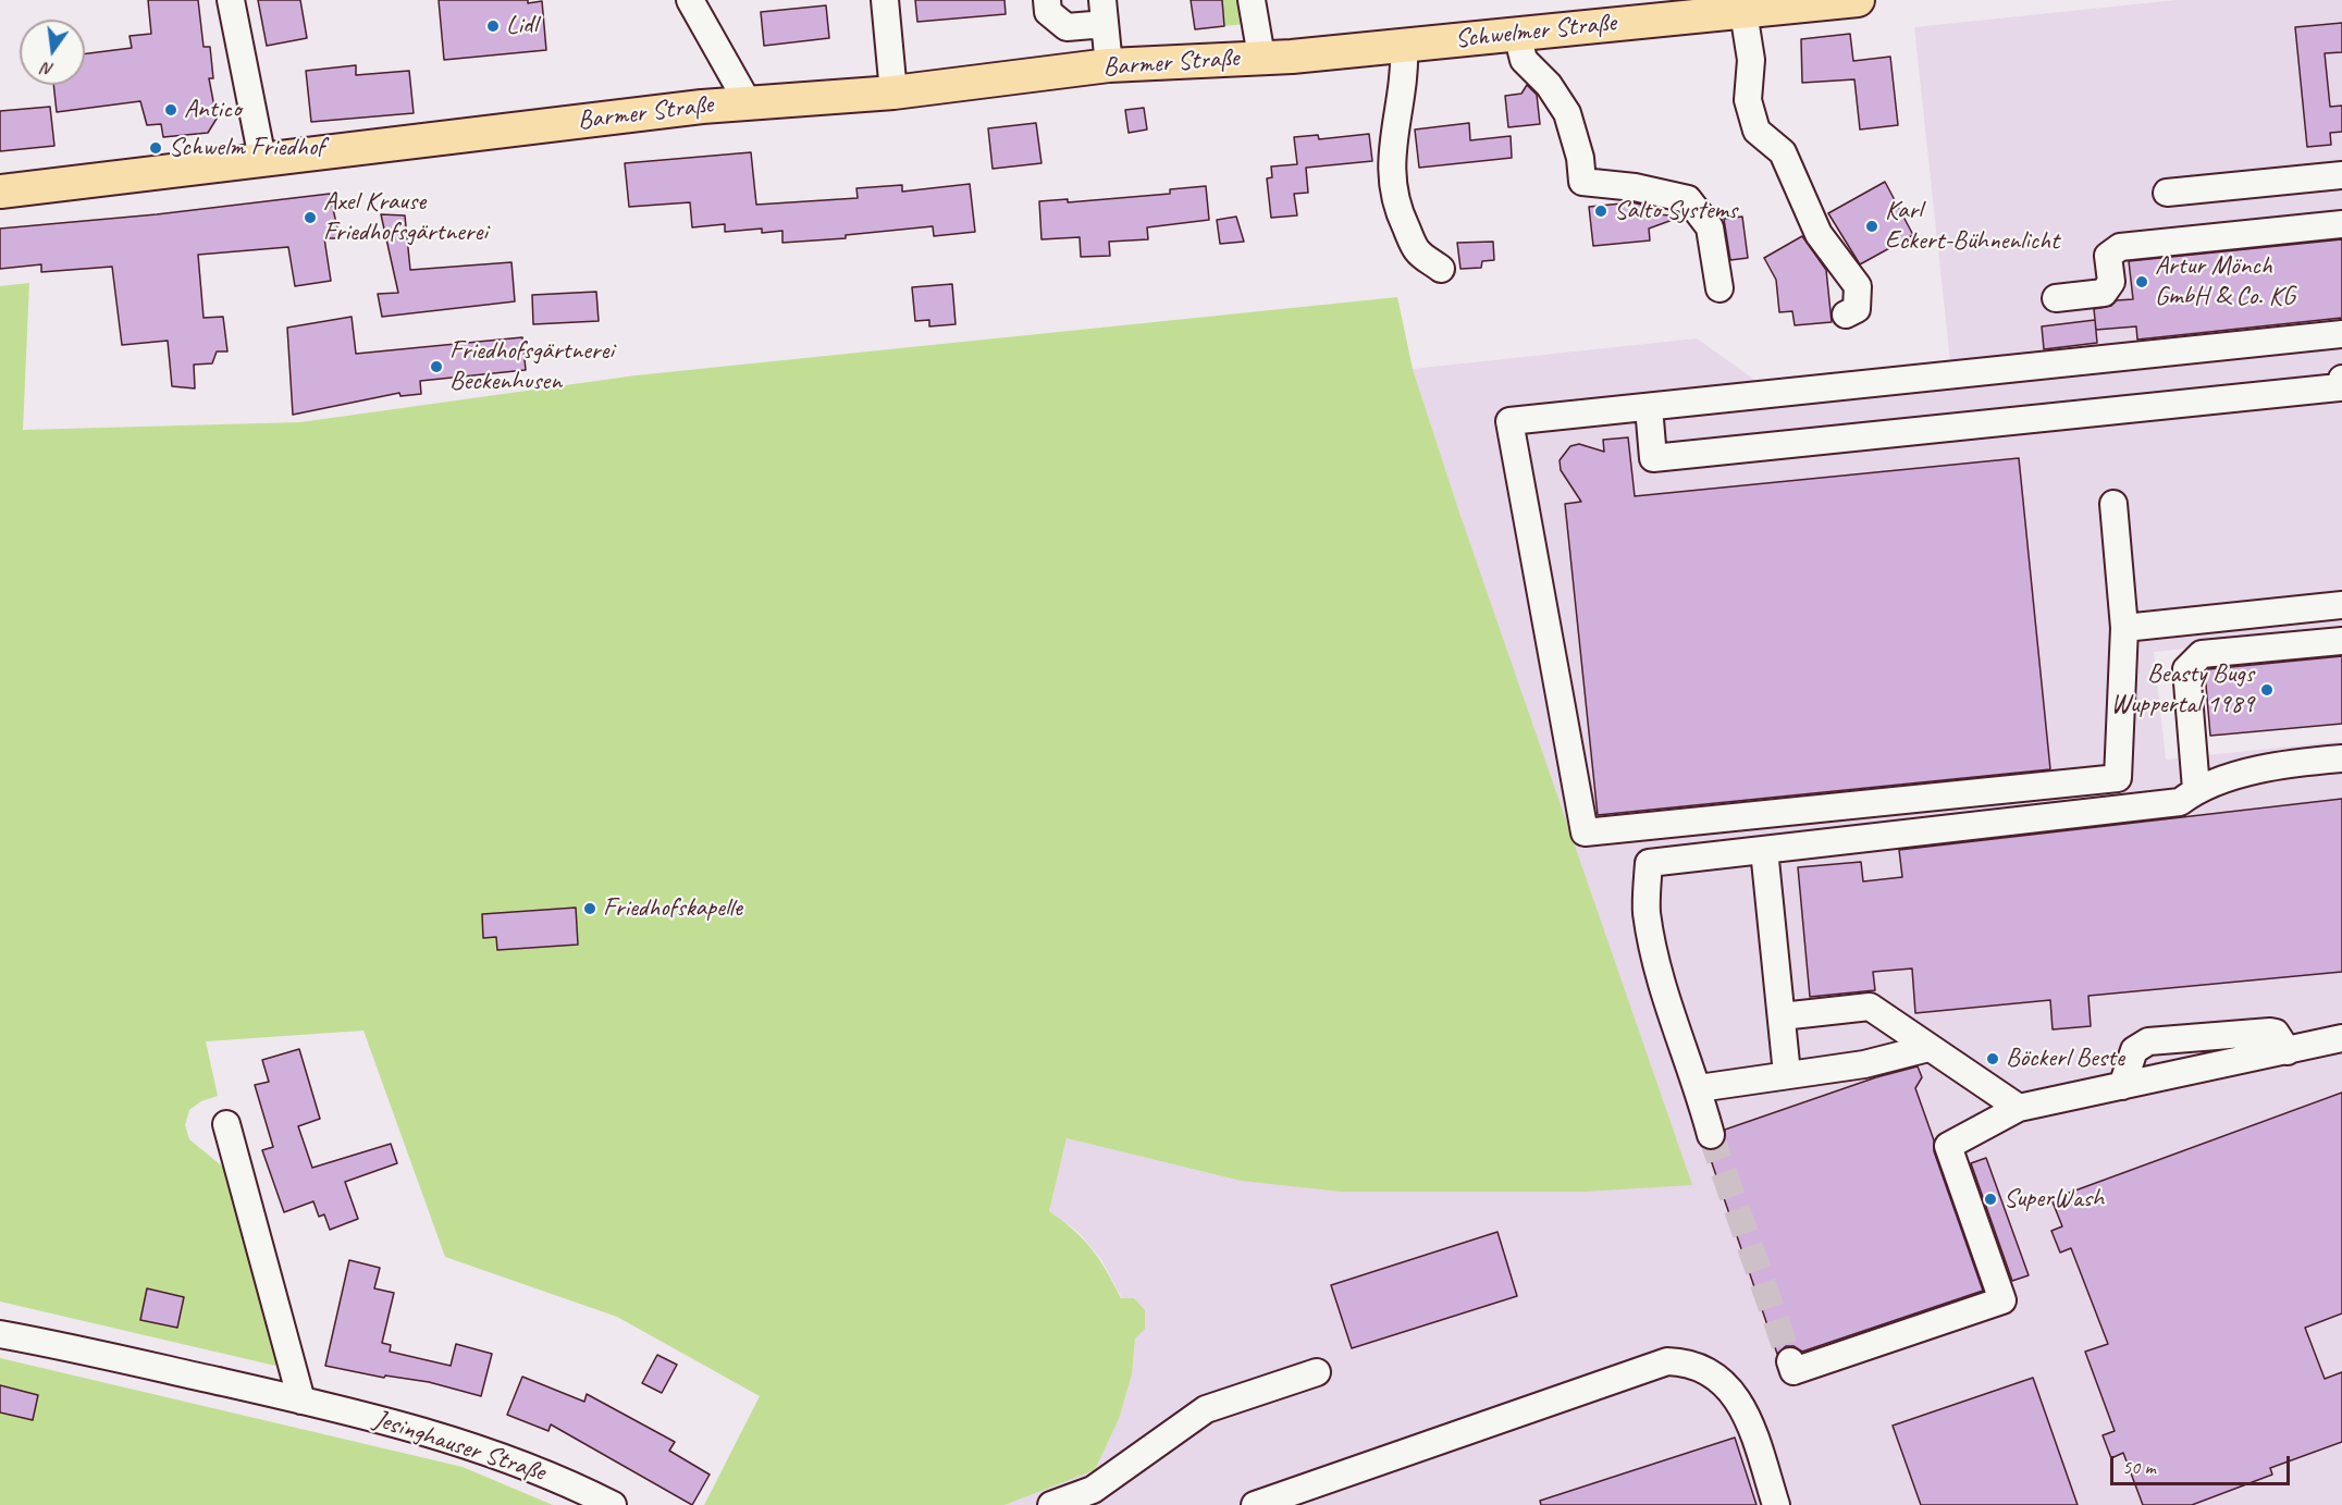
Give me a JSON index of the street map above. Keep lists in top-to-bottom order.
{
  "streets": {
    "main road": ["Schwelmer Straße", "Barmer Straße"],
    "street": ["Jesinghauser Straße"]
  },
  "crossings": [
    ["Schwelmer Straße", "Barmer Straße"]
  ],
  "places": [
    "Lidl",
    "Antico",
    "Schwelm Friedhof",
    "Salto Systems",
    "Axel Krause Friedhofsgärtnerei",
    "Karl Eckert-Bühnenlicht",
    "Artur Mönch GmbH & Co. KG",
    "Friedhofsgärtnerei Beckenhusen",
    "Beasty Bugs Wuppertal 1989",
    "Friedhofskapelle",
    "Böckerl Beste",
    "SuperWash"
  ],
  "scale_bar": "50 m",
  "north": "bottom"
}
